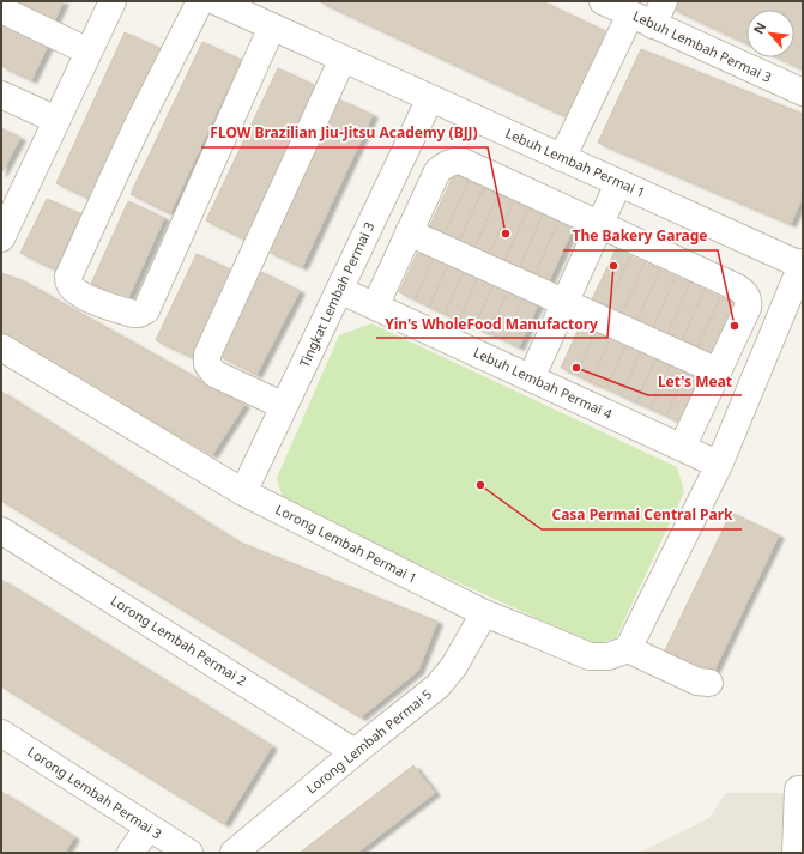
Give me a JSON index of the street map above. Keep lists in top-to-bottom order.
{
  "streets": {
    "street": [
      "Lebuh Lembah Permai 3",
      "Lebuh Lembah Permai 1",
      "Tingkat Lembah Permai 3",
      "Lebuh Lembah Permai 4",
      "Lorong Lembah Permai 1",
      "Lorong Lembah Permai 2",
      "Lorong Lembah Permai 5",
      "Lorong Lembah Permai 3"
    ]
  },
  "crossings": [
    ["Lebuh Lembah Permai 1", "Tingkat Lembah Permai 3"],
    ["Tingkat Lembah Permai 3", "Lebuh Lembah Permai 4"],
    ["Tingkat Lembah Permai 3", "Lorong Lembah Permai 1"],
    ["Lorong Lembah Permai 1", "Lorong Lembah Permai 5"],
    ["Lorong Lembah Permai 2", "Lorong Lembah Permai 5"]
  ],
  "places": [
    "FLOW Brazilian Jiu-Jitsu Academy (BJJ)",
    "Yin's WholeFood Manufactory",
    "The Bakery Garage",
    "Let's Meat",
    "Casa Permai Central Park"
  ],
  "north": "top left"
}
